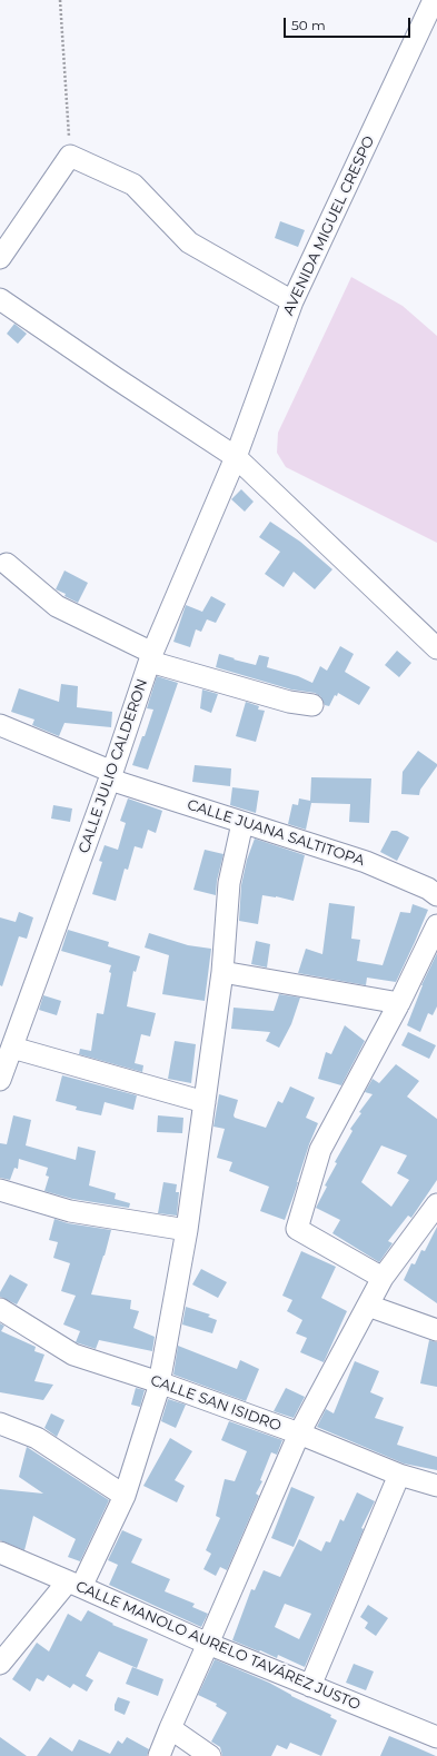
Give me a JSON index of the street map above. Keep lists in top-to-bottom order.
{
  "streets": {
    "street": [
      "AVENIDA MIGUEL CRESPO",
      "CALLE JULIO CALDERON",
      "CALLE JUANA SALTITOPA",
      "CALLE SAN ISIDRO",
      "CALLE MANOLO AURELO TAVÁREZ JUSTO"
    ]
  },
  "crossings": [
    ["AVENIDA MIGUEL CRESPO", "CALLE JULIO CALDERON"],
    ["CALLE JULIO CALDERON", "CALLE JUANA SALTITOPA"]
  ],
  "scale_bar": "50 m"
}
